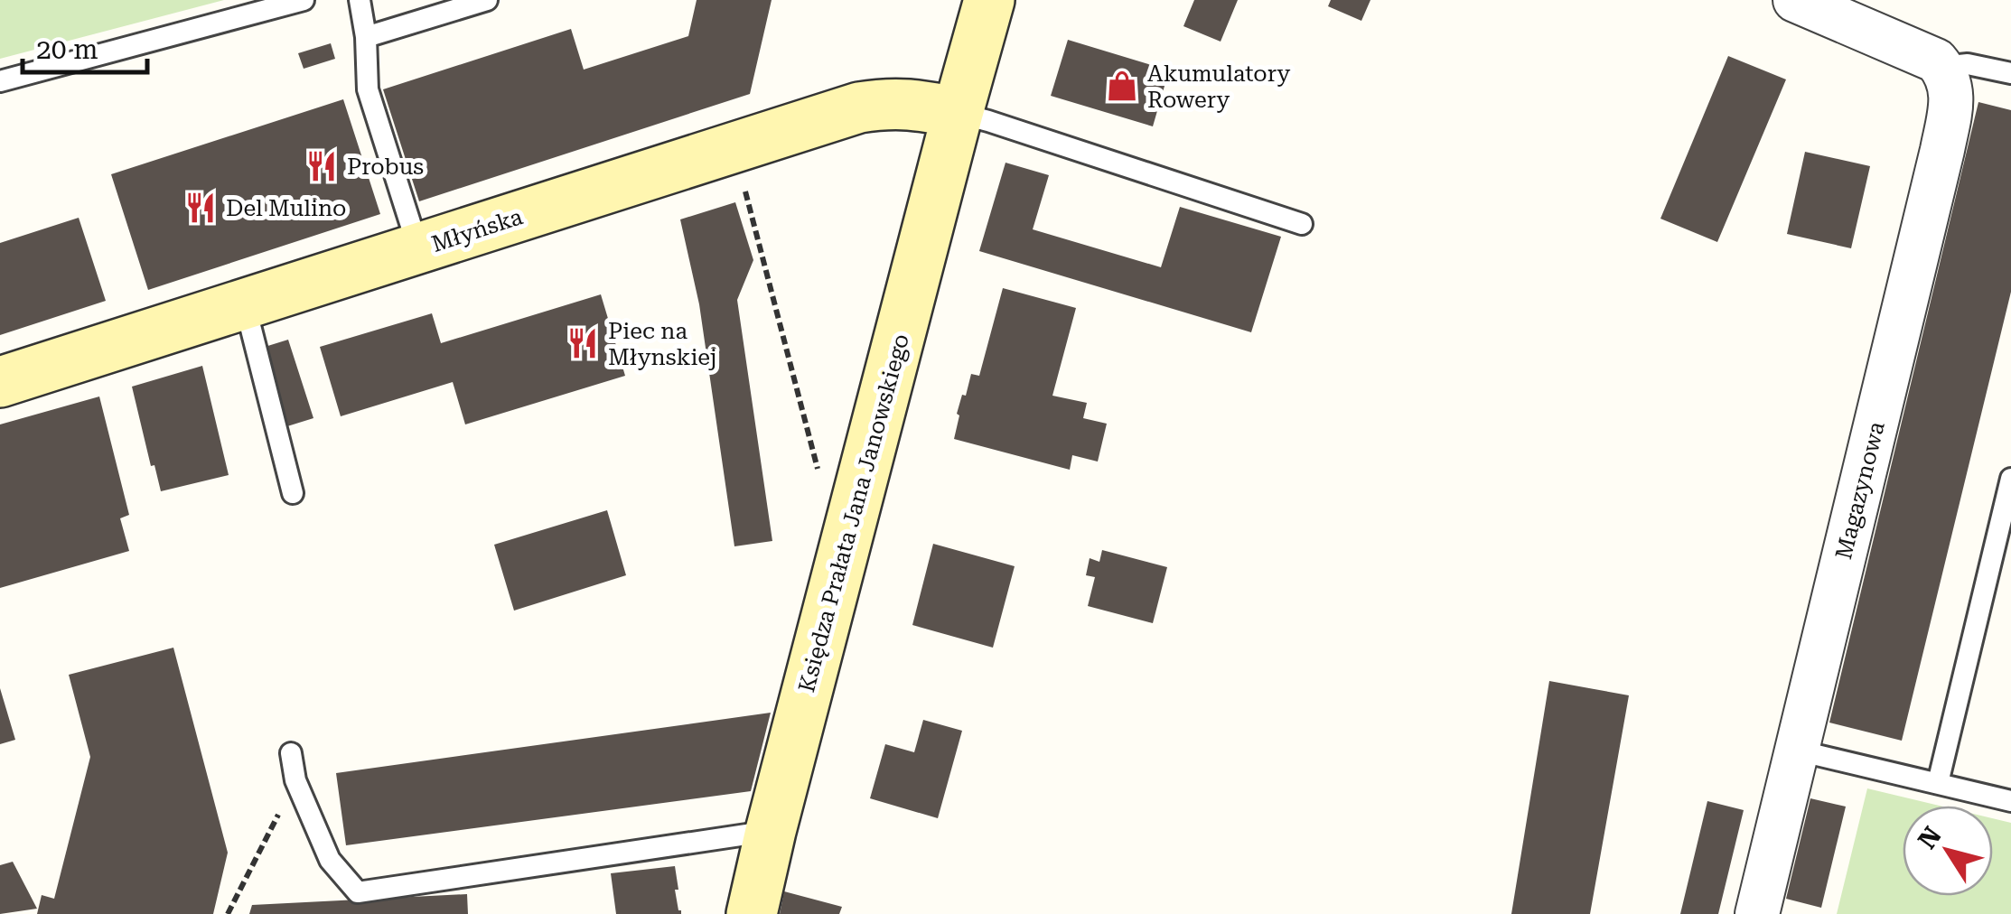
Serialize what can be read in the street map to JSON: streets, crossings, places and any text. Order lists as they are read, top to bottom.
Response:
{
  "streets": {
    "street": ["Młyńska", "Magazynowa", "Księdza Prałata Jana Janowskiego"]
  },
  "crossings": [
    ["Młyńska", "Księdza Prałata Jana Janowskiego"]
  ],
  "places": {
    "shop": ["Akumulatory Rowery"],
    "restaurant": ["Probus", "Del Mulino", "Piec na Młynskiej"]
  },
  "scale_bar": "20 m",
  "north": "top left"
}
